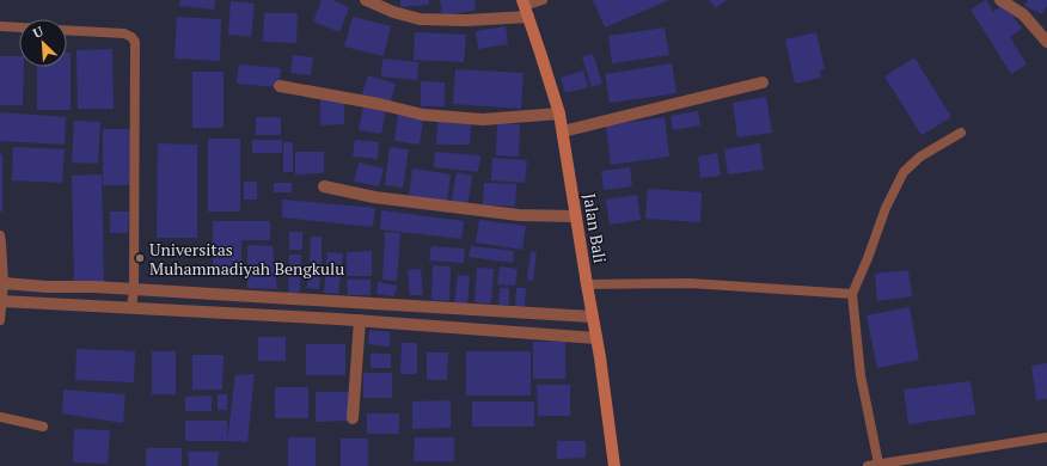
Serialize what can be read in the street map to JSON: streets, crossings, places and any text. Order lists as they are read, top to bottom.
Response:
{
  "streets": {
    "street": ["Jalan Bali"]
  },
  "places": ["Universitas Muhammadiyah Bengkulu"],
  "north": "top left"
}
